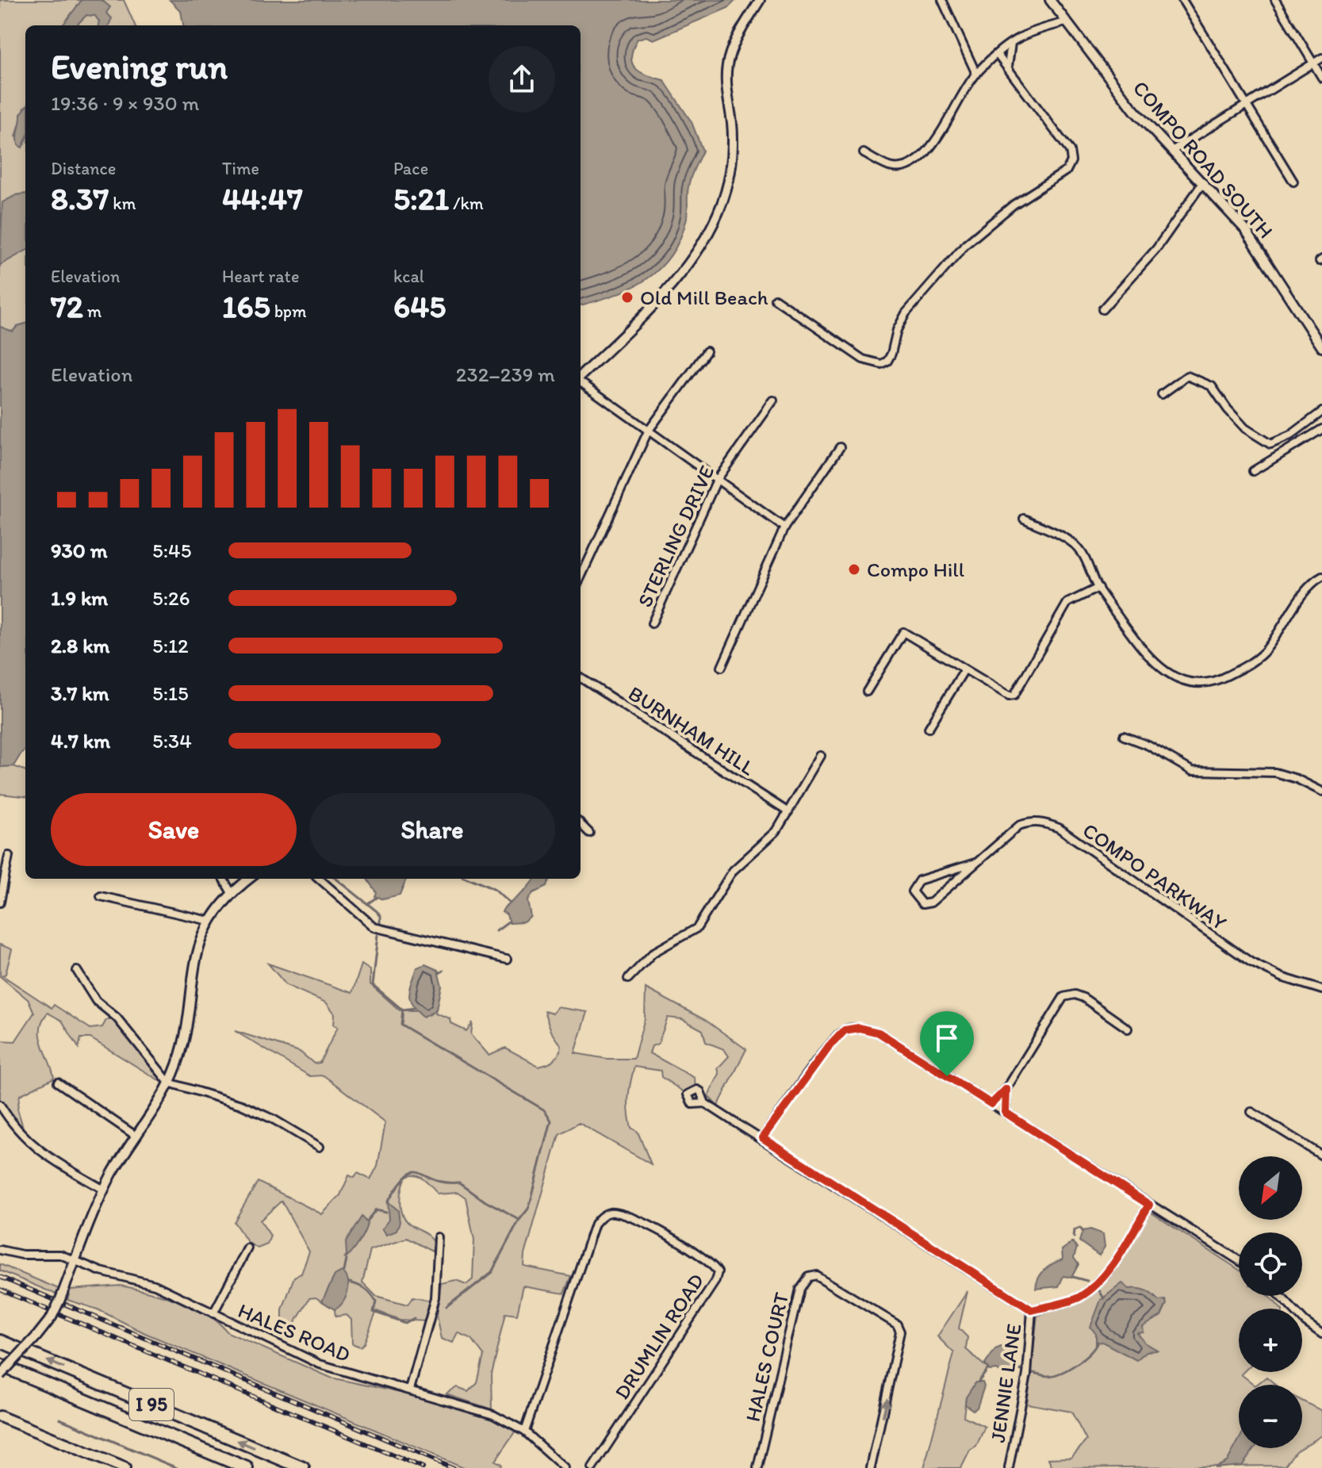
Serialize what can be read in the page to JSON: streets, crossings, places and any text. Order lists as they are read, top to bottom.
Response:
{
  "streets": {
    "highway": ["I 95"],
    "street": [
      "COMPO ROAD SOUTH",
      "STERLING DRIVE",
      "BURNHAM HILL",
      "COMPO PARKWAY",
      "HALES ROAD",
      "DRUMLIN ROAD",
      "HALES COURT",
      "JENNIE LANE"
    ]
  },
  "crossings": [
    ["HALES ROAD", "DRUMLIN ROAD"]
  ],
  "places": ["Old Mill Beach", "Compo Hill"],
  "north": "bottom left",
  "page": {
    "heading": ["Evening run", "19:36 · 9 × 930 m"],
    "stats": [
      ["Distance", "8.37 km"],
      ["Time", "44:47"],
      ["Pace", "5:21 /km"],
      ["Elevation", "72 m"],
      ["Heart rate", "165 bpm"],
      ["kcal", "645"]
    ],
    "chart": ["Elevation", "232–239 m"],
    "list": [
      {
        "name": "930 m",
        "note": "5:45"
      },
      {
        "name": "1.9 km",
        "note": "5:26"
      },
      {
        "name": "2.8 km",
        "note": "5:12"
      },
      {
        "name": "3.7 km",
        "note": "5:15"
      },
      {
        "name": "4.7 km",
        "note": "5:34"
      }
    ],
    "buttons": ["Save", "Share"],
    "map_buttons": ["+", "−"]
  }
}
